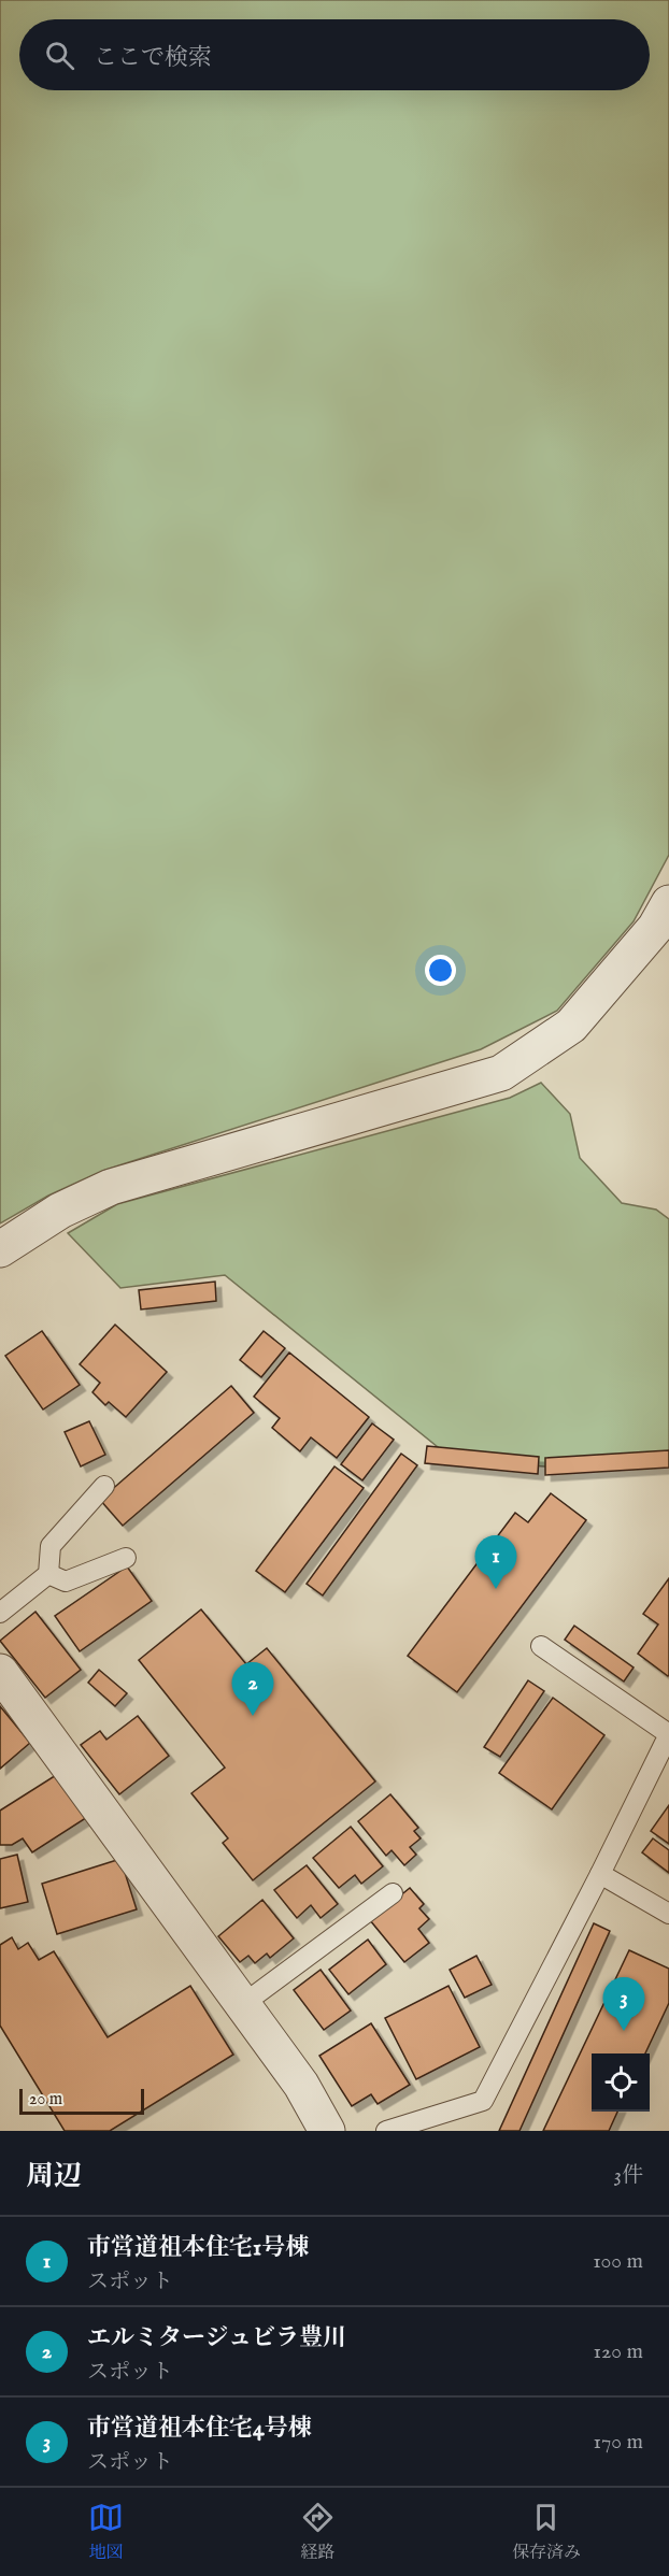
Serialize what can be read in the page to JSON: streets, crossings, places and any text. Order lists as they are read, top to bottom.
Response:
{
  "scale_bar": "20 m",
  "page": {
    "search": "ここで検索",
    "pins": ["1", "2", "3"],
    "scale": "20 m",
    "heading": ["周辺", "3件"],
    "list": [
      {
        "mark": "1",
        "name": "市営道祖本住宅1号棟",
        "note": "スポット",
        "value": "100 m"
      },
      {
        "mark": "2",
        "name": "エルミタージュビラ豊川",
        "note": "スポット",
        "value": "120 m"
      },
      {
        "mark": "3",
        "name": "市営道祖本住宅4号棟",
        "note": "スポット",
        "value": "170 m"
      }
    ],
    "nav": ["地図", "経路", "保存済み"]
  }
}
